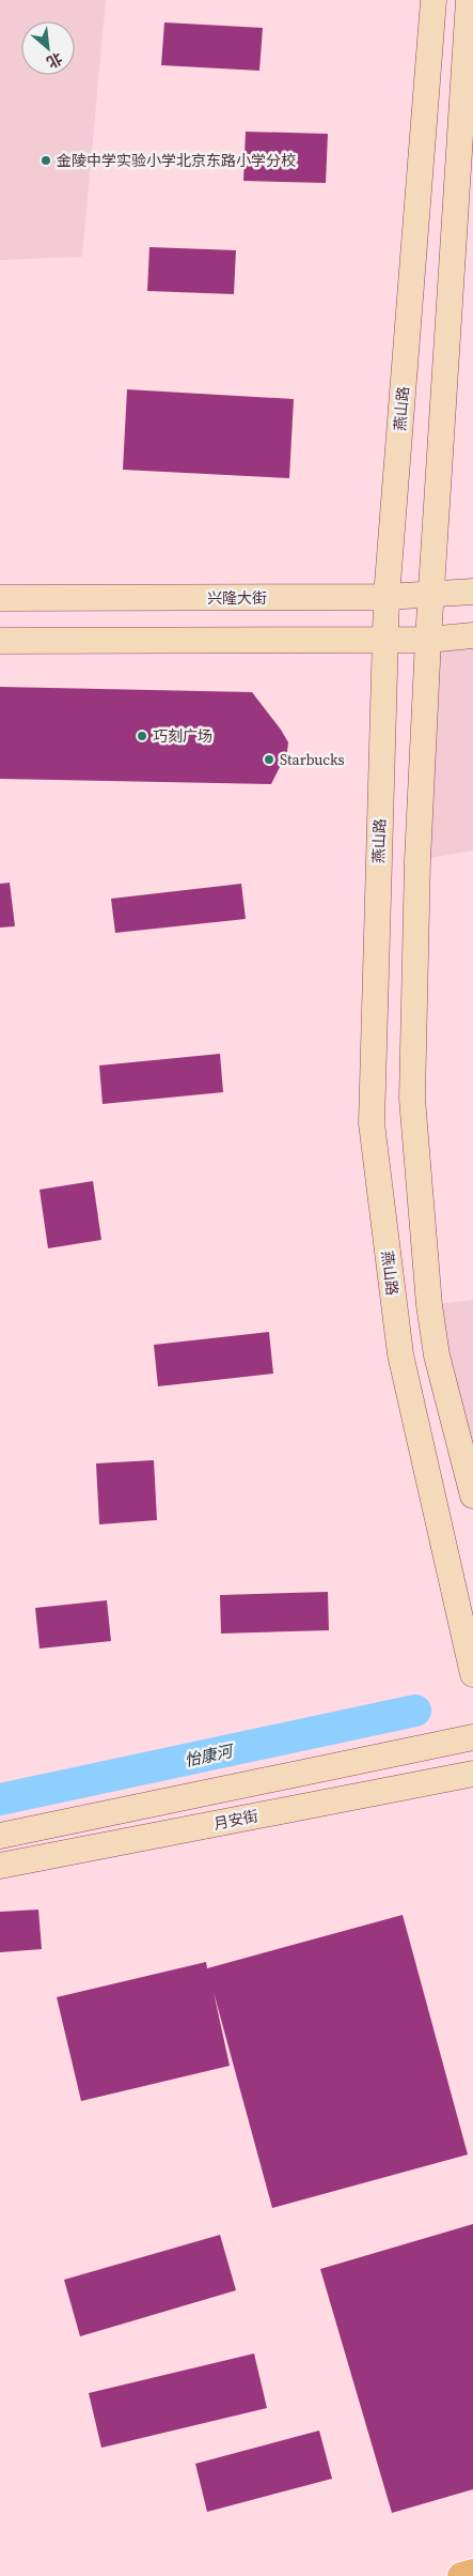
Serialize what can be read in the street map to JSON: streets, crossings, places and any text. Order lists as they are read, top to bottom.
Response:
{
  "streets": {
    "street": ["燕山路", "兴隆大街", "月安街"]
  },
  "crossings": [
    ["燕山路", "兴隆大街"]
  ],
  "water": ["怡康河"],
  "places": ["金陵中学实验小学北京东路小学分校", "巧刻广场", "Starbucks"],
  "north": "bottom right"
}
